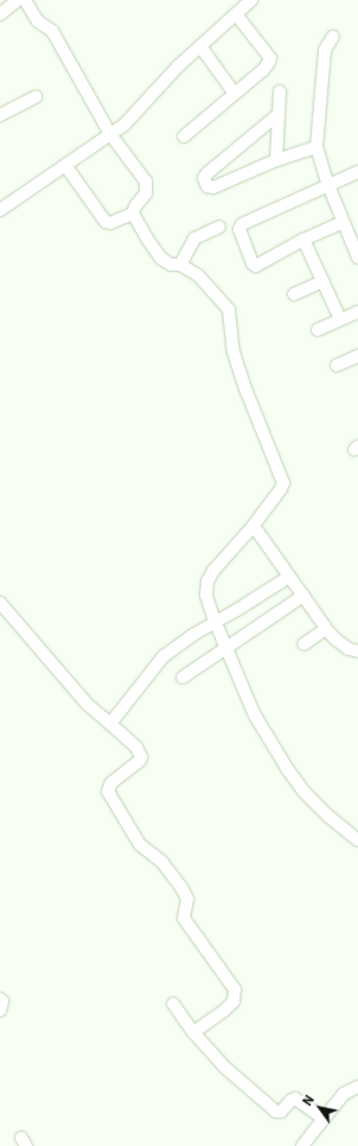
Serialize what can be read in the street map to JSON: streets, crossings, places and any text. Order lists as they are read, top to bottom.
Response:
{
  "north": "top left"
}
